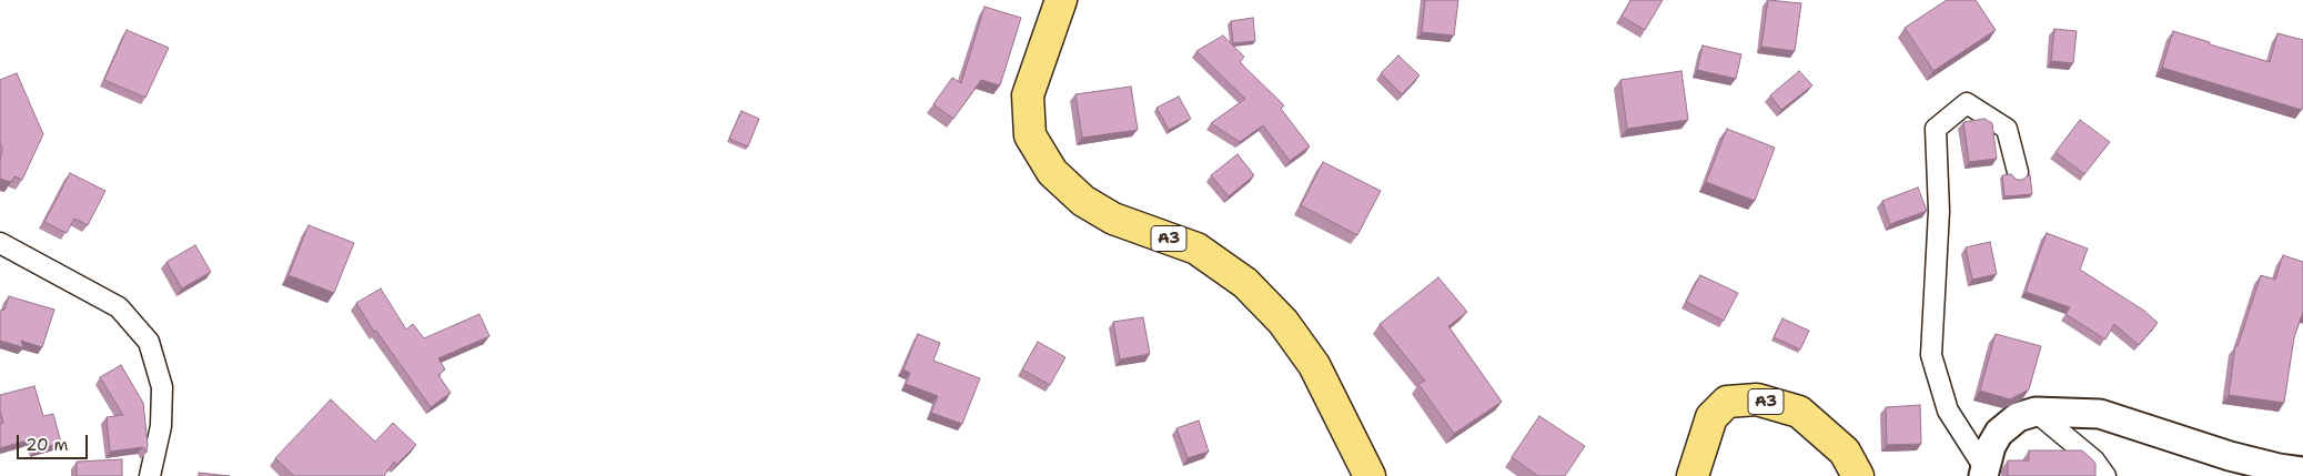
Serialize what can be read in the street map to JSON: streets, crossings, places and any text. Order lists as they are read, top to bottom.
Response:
{
  "streets": {
    "main road": ["A3"]
  },
  "scale_bar": "20 m"
}
